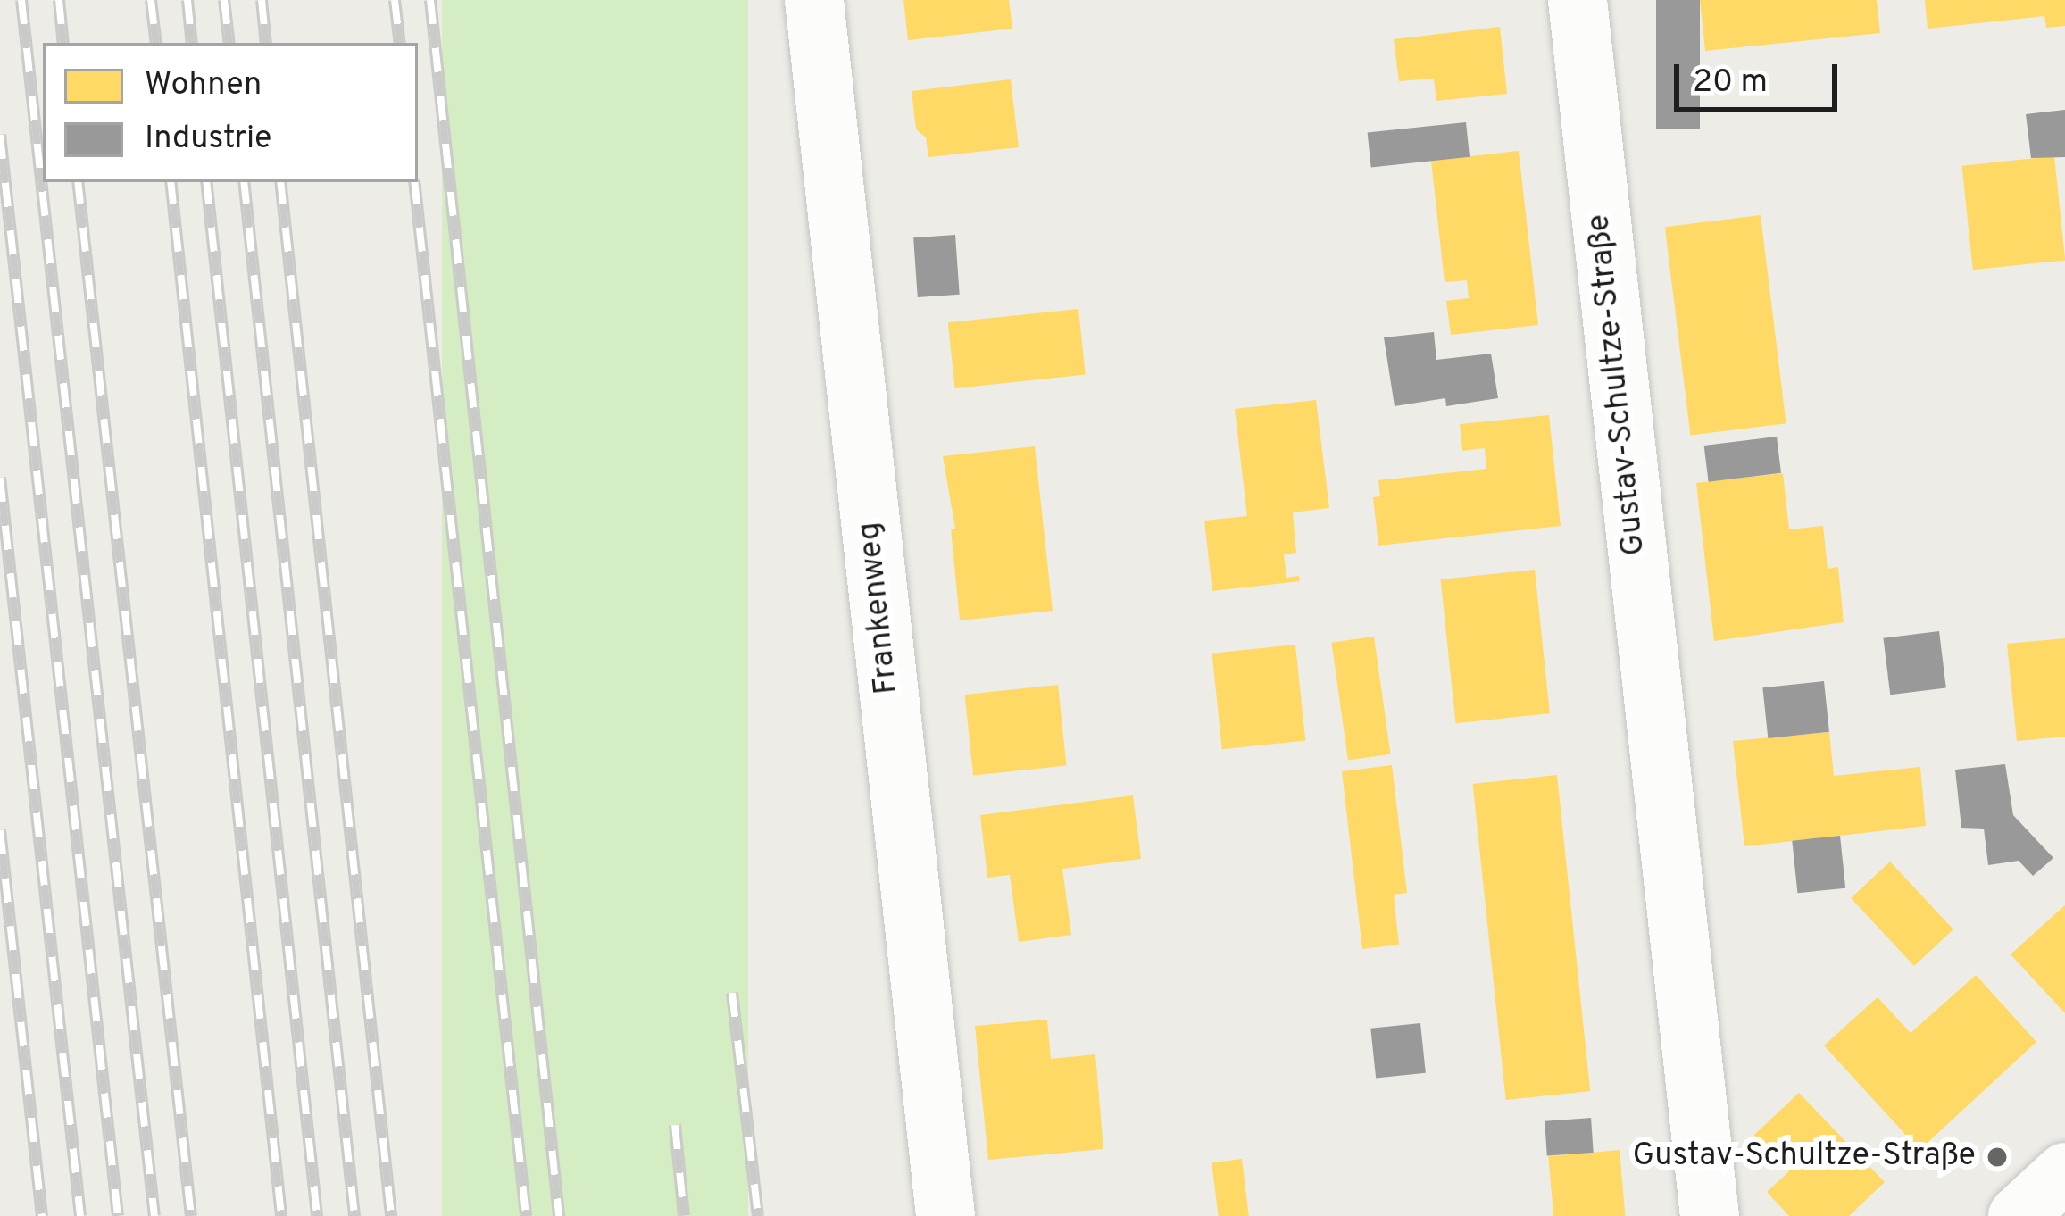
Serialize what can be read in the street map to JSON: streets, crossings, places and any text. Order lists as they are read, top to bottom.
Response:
{
  "streets": {
    "street": ["Gustav-Schultze-Straße", "Frankenweg"]
  },
  "places": ["Gustav-Schultze-Straße"],
  "legend": ["Wohnen", "Industrie"],
  "scale_bar": "20 m"
}
